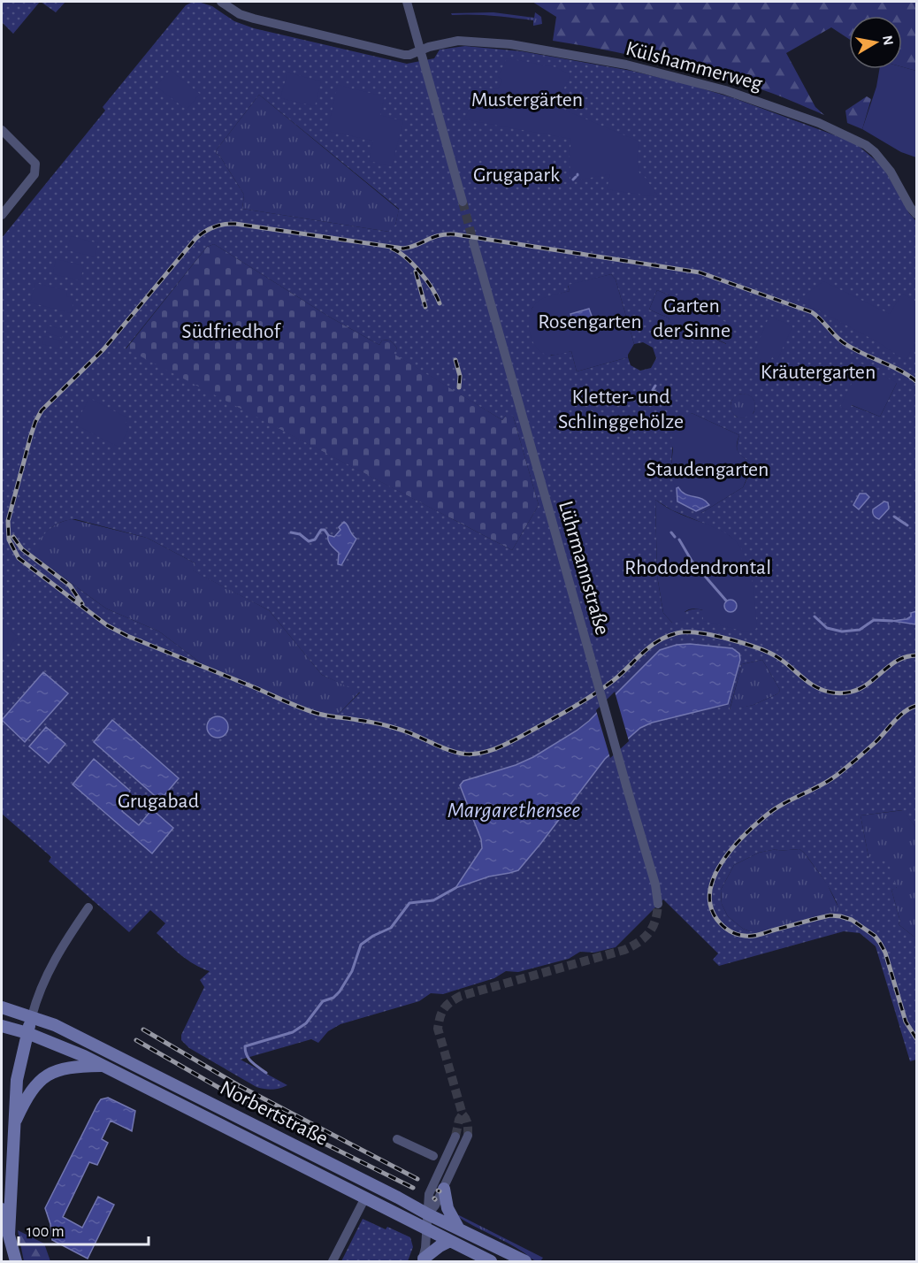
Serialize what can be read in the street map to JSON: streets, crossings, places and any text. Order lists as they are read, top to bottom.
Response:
{
  "streets": {
    "main road": ["Norbertstraße"],
    "street": ["Külshammerweg", "Lührmannstraße"]
  },
  "water": ["Margarethensee"],
  "parks": [
    "Mustergärten",
    "Grugapark",
    "Garten der Sinne",
    "Rosengarten",
    "Südfriedhof",
    "Kräutergarten",
    "Kletter- und Schlinggehölze",
    "Staudengarten",
    "Rhododendrontal",
    "Grugabad"
  ],
  "scale_bar": "100 m",
  "north": "right"
}
